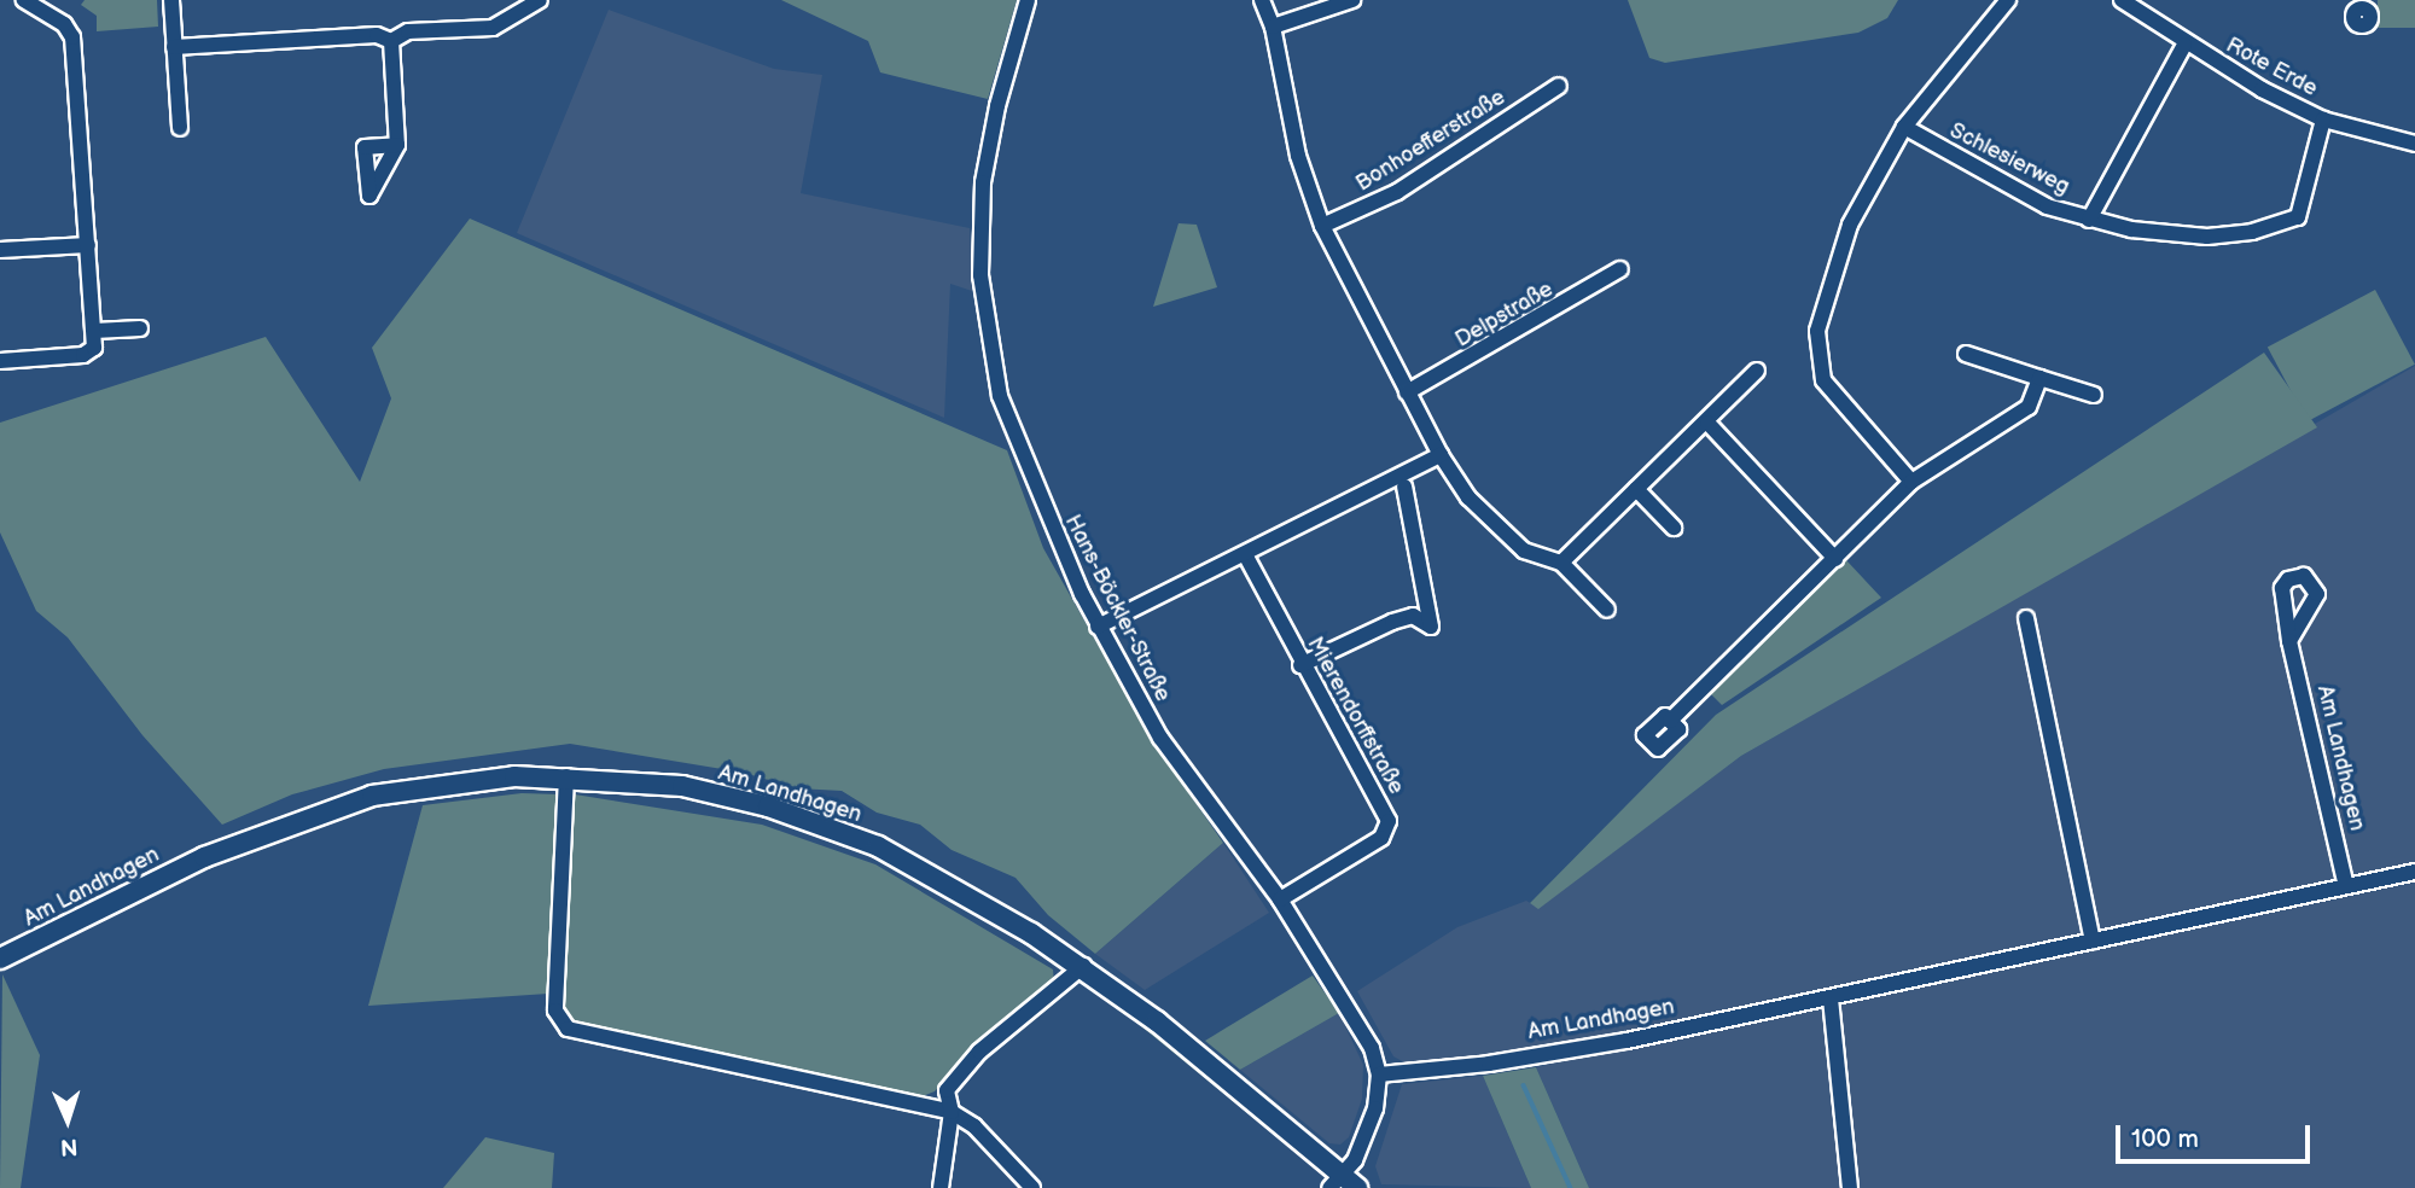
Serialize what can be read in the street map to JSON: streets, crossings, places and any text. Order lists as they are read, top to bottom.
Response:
{
  "streets": {
    "street": [
      "Rote Erde",
      "Bonhoefferstraße",
      "Schlesierweg",
      "Delpstraße",
      "Hans-Böckler-Straße",
      "Mierendorffstraße",
      "Am Landhagen"
    ]
  },
  "crossings": [
    ["Rote Erde", "Schlesierweg"],
    ["Hans-Böckler-Straße", "Mierendorffstraße"],
    ["Hans-Böckler-Straße", "Am Landhagen"]
  ],
  "scale_bar": "100 m",
  "north": "bottom"
}
